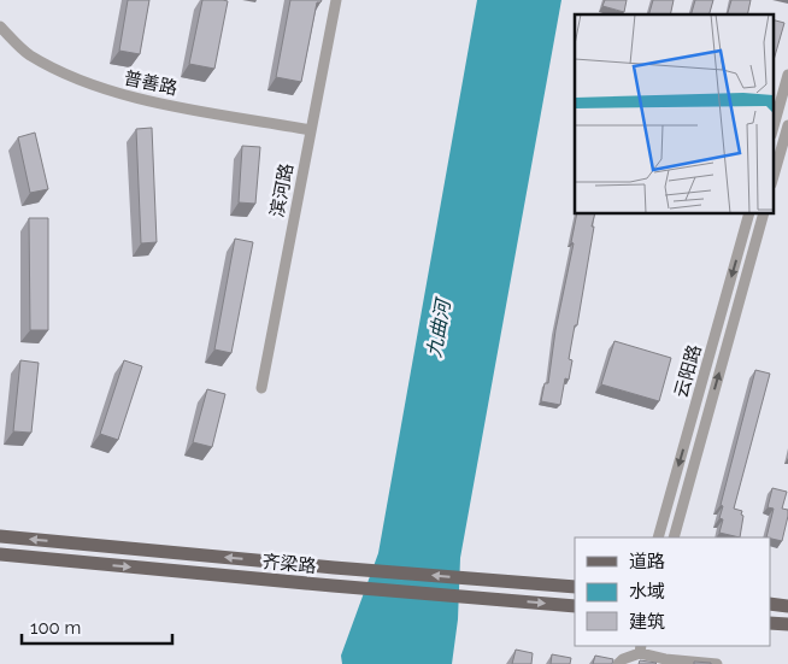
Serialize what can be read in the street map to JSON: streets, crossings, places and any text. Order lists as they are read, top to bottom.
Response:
{
  "streets": {
    "main road": ["齐梁路"],
    "street": ["普善路", "滨河路", "云阳路"]
  },
  "crossings": [
    ["普善路", "滨河路"]
  ],
  "water": ["九曲河"],
  "legend": ["道路", "水域", "建筑"],
  "scale_bar": "100 m"
}
